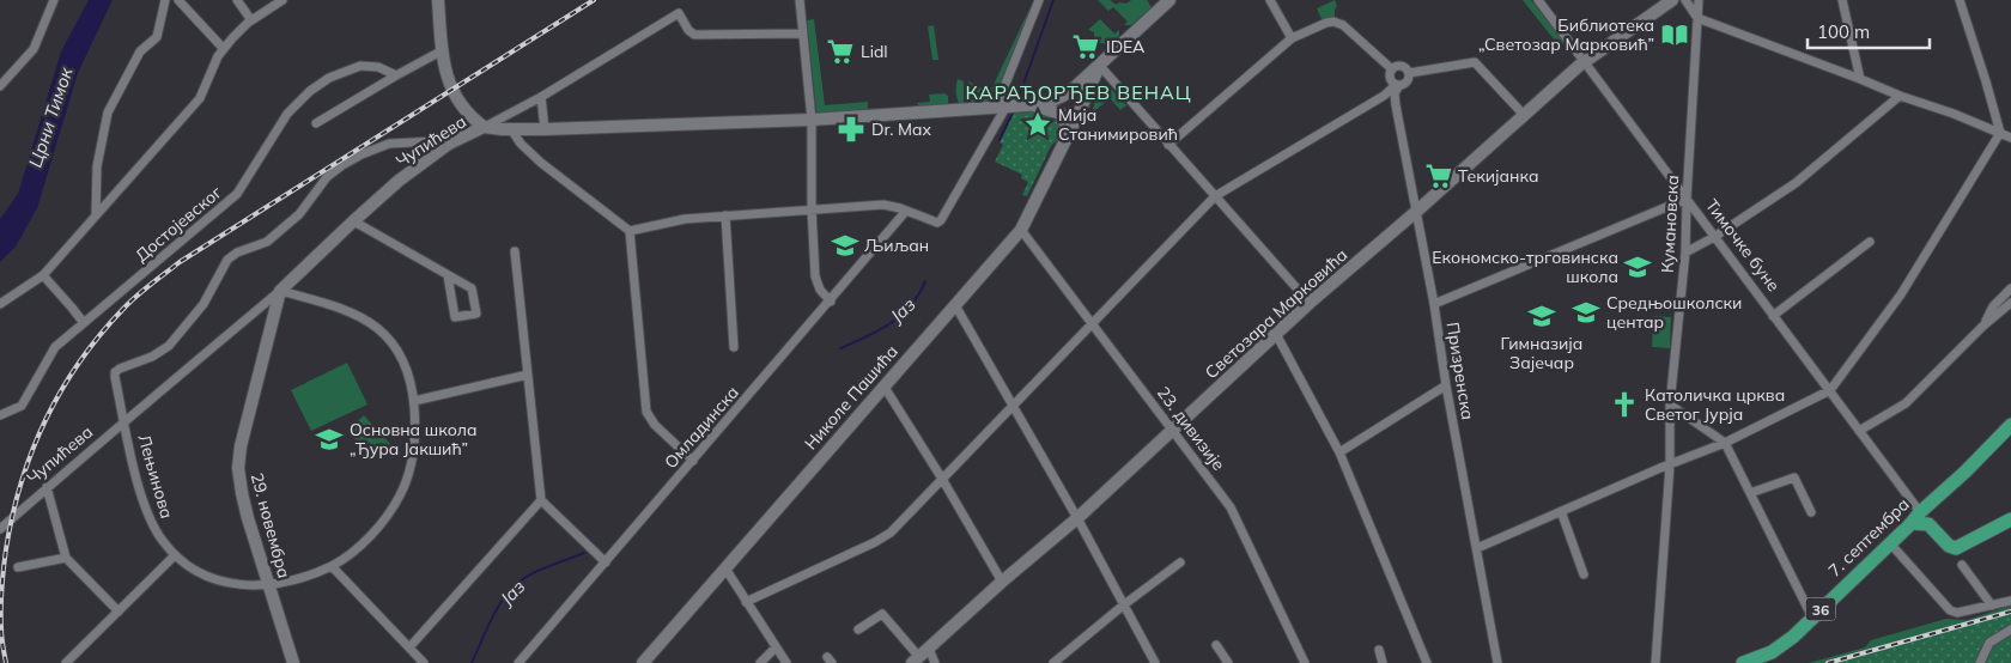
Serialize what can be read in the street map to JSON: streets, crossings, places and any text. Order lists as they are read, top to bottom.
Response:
{
  "streets": {
    "main road": ["7. септембра", "36"],
    "street": [
      "Чупићева",
      "Достојевског",
      "Кумановска",
      "Тимочке буне",
      "Светозара Марковића",
      "Призренска",
      "Николе Пашића",
      "Омладинска",
      "23. дивизије",
      "Лењинова",
      "29. новембра"
    ]
  },
  "crossings": [
    ["Чупићева", "Лењинова"],
    ["Чупићева", "29. новембра"],
    ["Кумановска", "Тимочке буне"],
    ["Тимочке буне", "Светозара Марковића"],
    ["Тимочке буне", "7. септембра"],
    ["Светозара Марковића", "Призренска"],
    ["Светозара Марковића", "23. дивизије"],
    ["Николе Пашића", "23. дивизије"],
    ["Лењинова", "29. новембра"]
  ],
  "districts": ["КАРАЂОРЂЕВ ВЕНАЦ"],
  "water": ["Црни Тимок", "Јаз"],
  "places": {
    "library": ["Библиотека „Светозар Марковић”"],
    "supermarket": ["IDEA", "Lidl", "Текијанка"],
    "place": ["Мија Станимировић"],
    "pharmacy": ["Dr. Max"],
    "school or university": [
      "Љиљан",
      "Економско-трговинска школа",
      "Средњошколски центар",
      "Гимназија Зајечар",
      "Основна школа „Ђура Јакшић”"
    ],
    "church": ["Католичка црква Светог Јурја"]
  },
  "scale_bar": "100 m"
}
